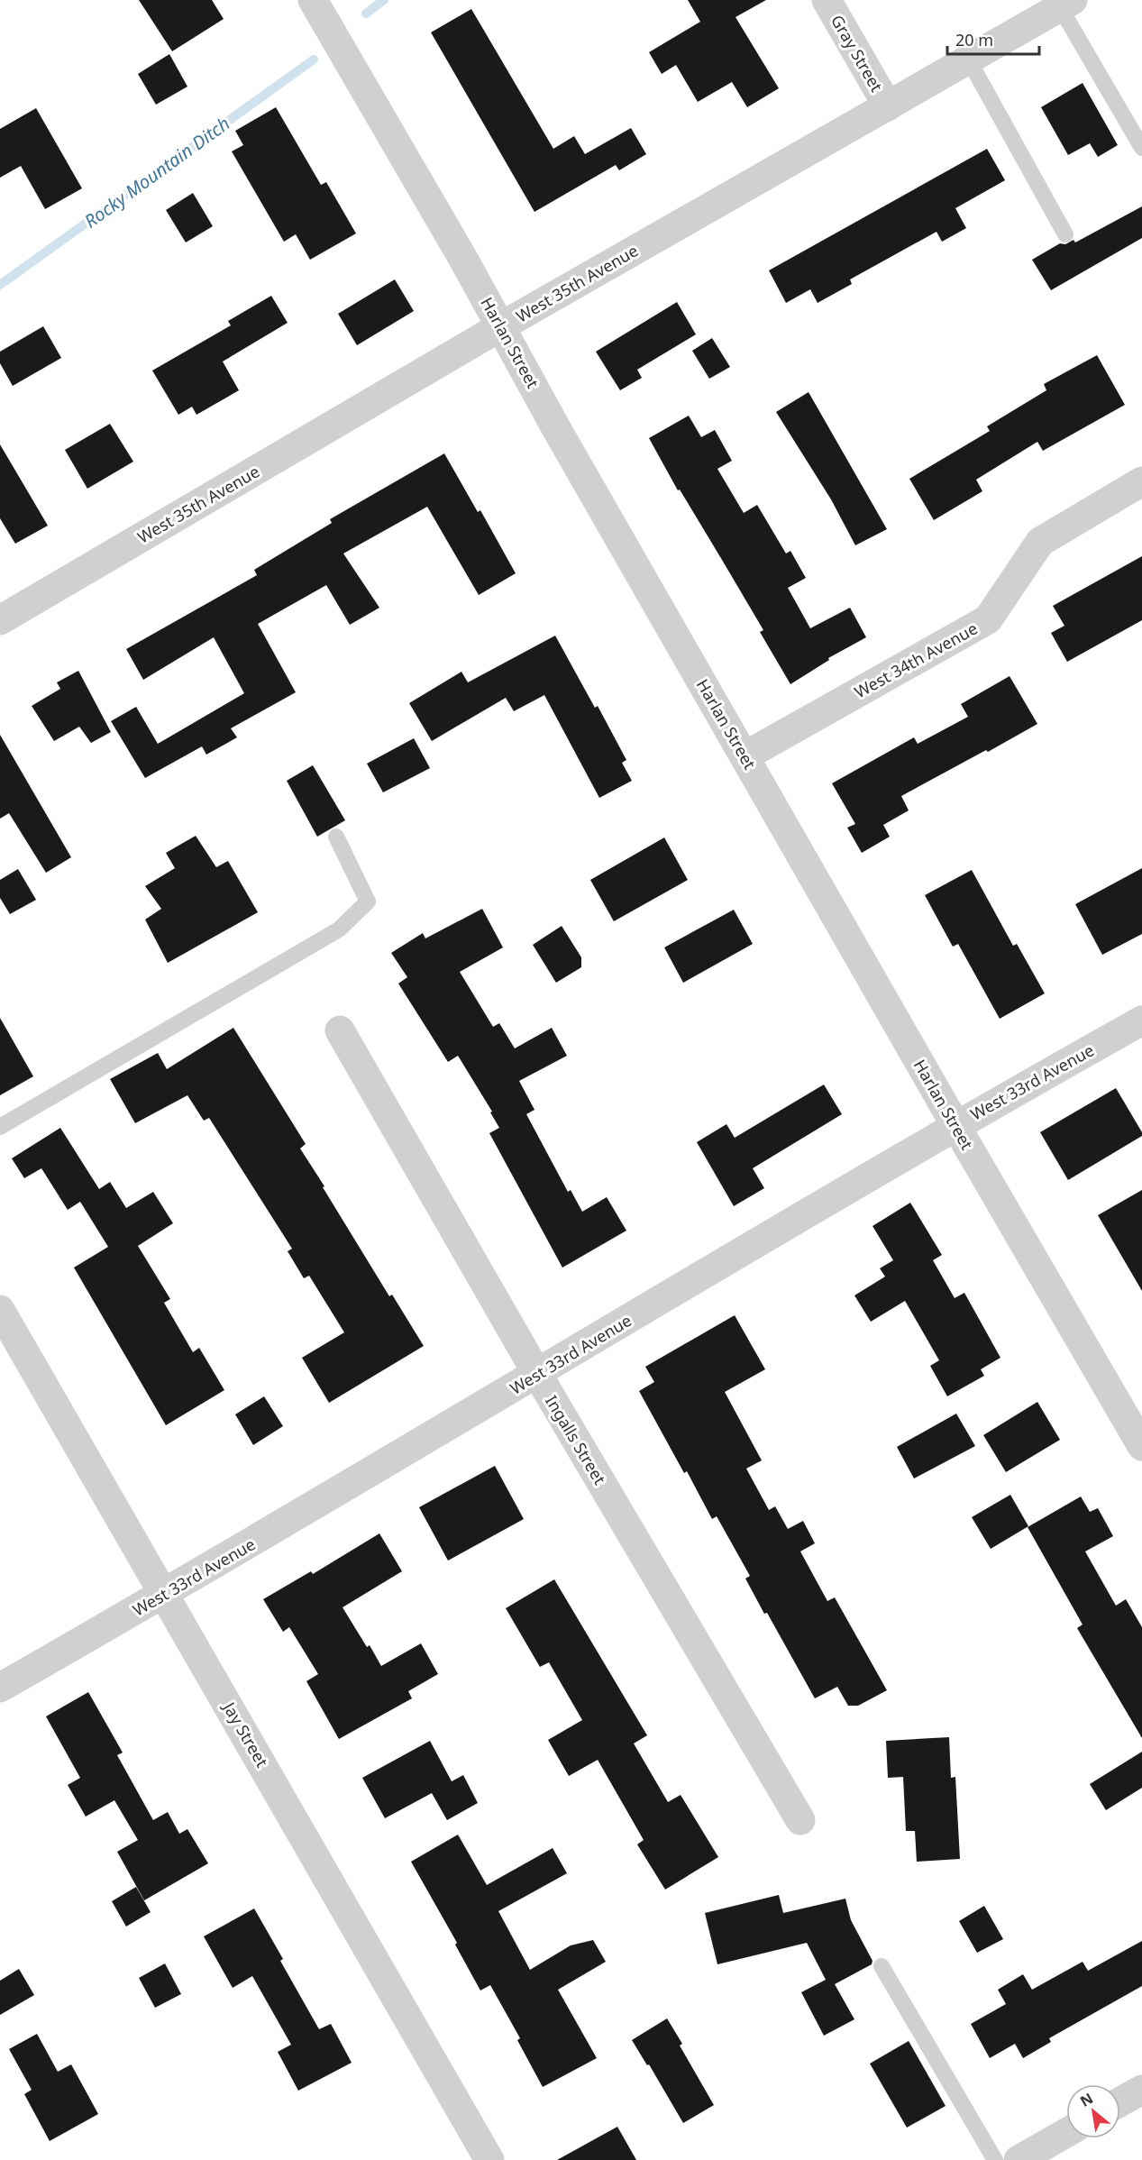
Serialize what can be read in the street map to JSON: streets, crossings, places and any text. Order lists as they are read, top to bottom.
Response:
{
  "streets": {
    "street": [
      "Gray Street",
      "West 35th Avenue",
      "Harlan Street",
      "West 34th Avenue",
      "West 33rd Avenue",
      "Ingalls Street",
      "Jay Street"
    ]
  },
  "crossings": [
    ["Gray Street", "West 35th Avenue"],
    ["West 35th Avenue", "Harlan Street"],
    ["Harlan Street", "West 34th Avenue"],
    ["Harlan Street", "West 33rd Avenue"],
    ["West 33rd Avenue", "Ingalls Street"],
    ["West 33rd Avenue", "Jay Street"]
  ],
  "water": ["Rocky Mountain Ditch"],
  "scale_bar": "20 m",
  "north": "top left"
}
